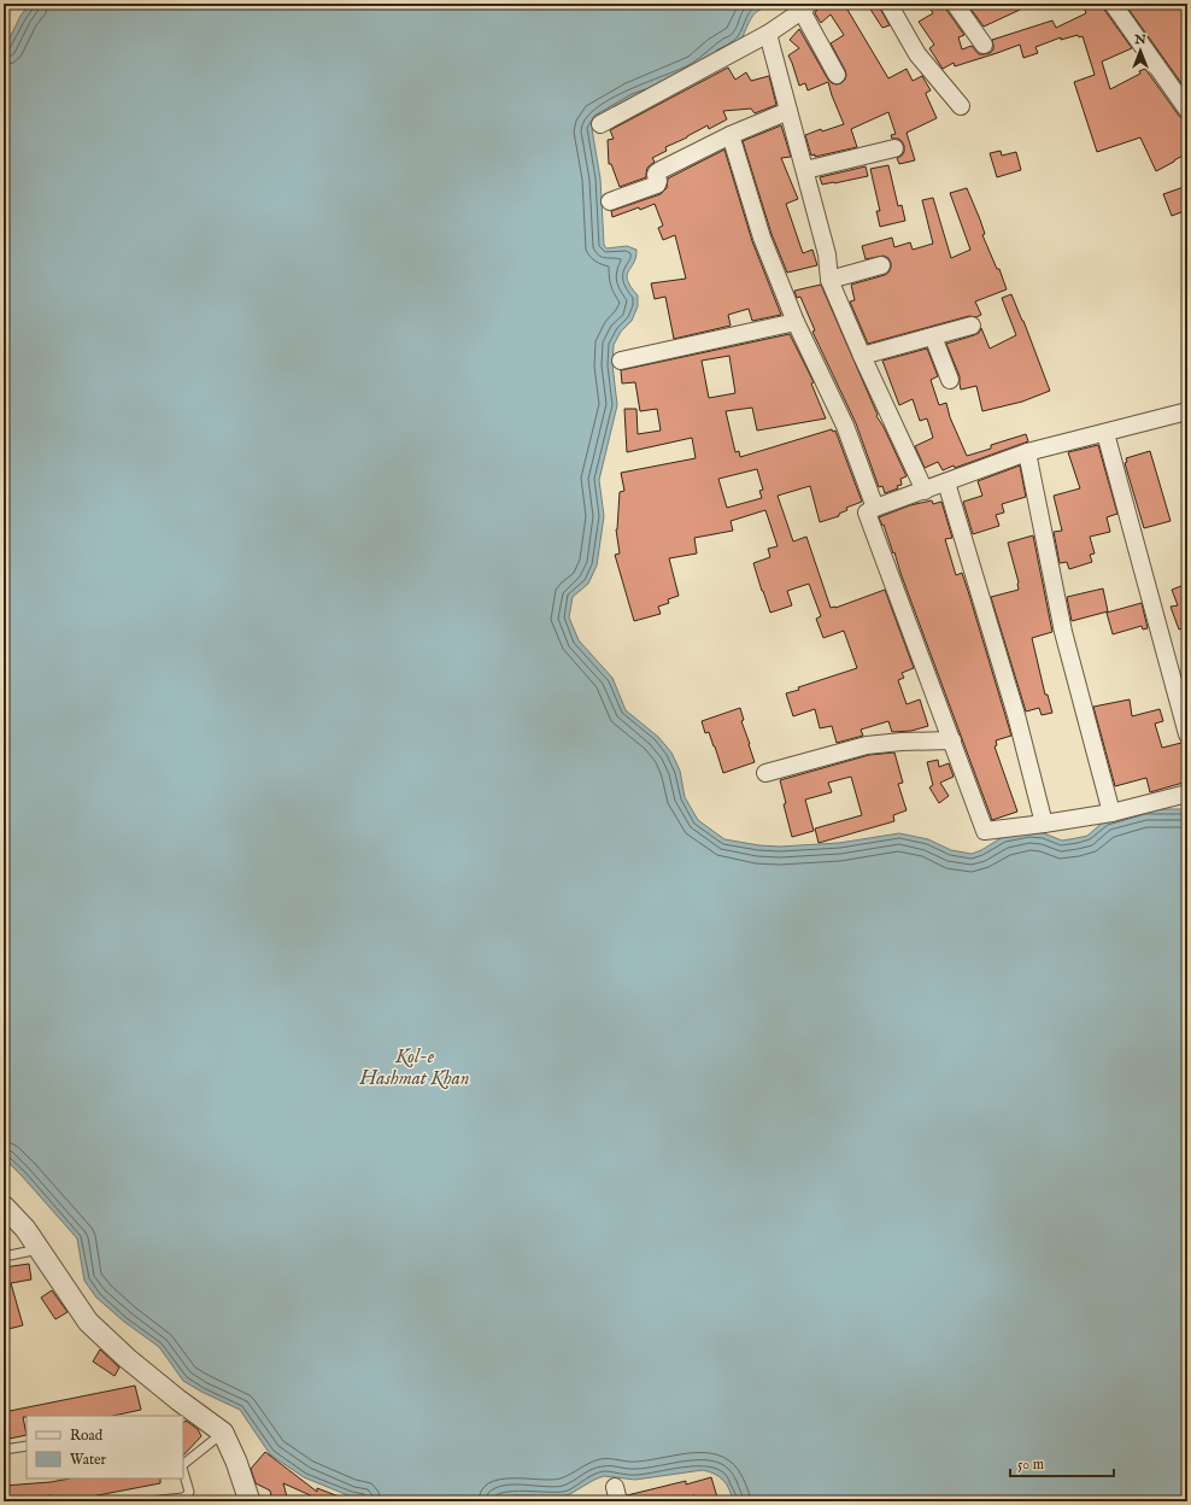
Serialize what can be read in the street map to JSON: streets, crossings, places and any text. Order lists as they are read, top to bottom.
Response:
{
  "water": ["Kol-e Hashmat Khan"],
  "legend": ["Road", "Water"],
  "scale_bar": "50 m",
  "north": "top"
}
